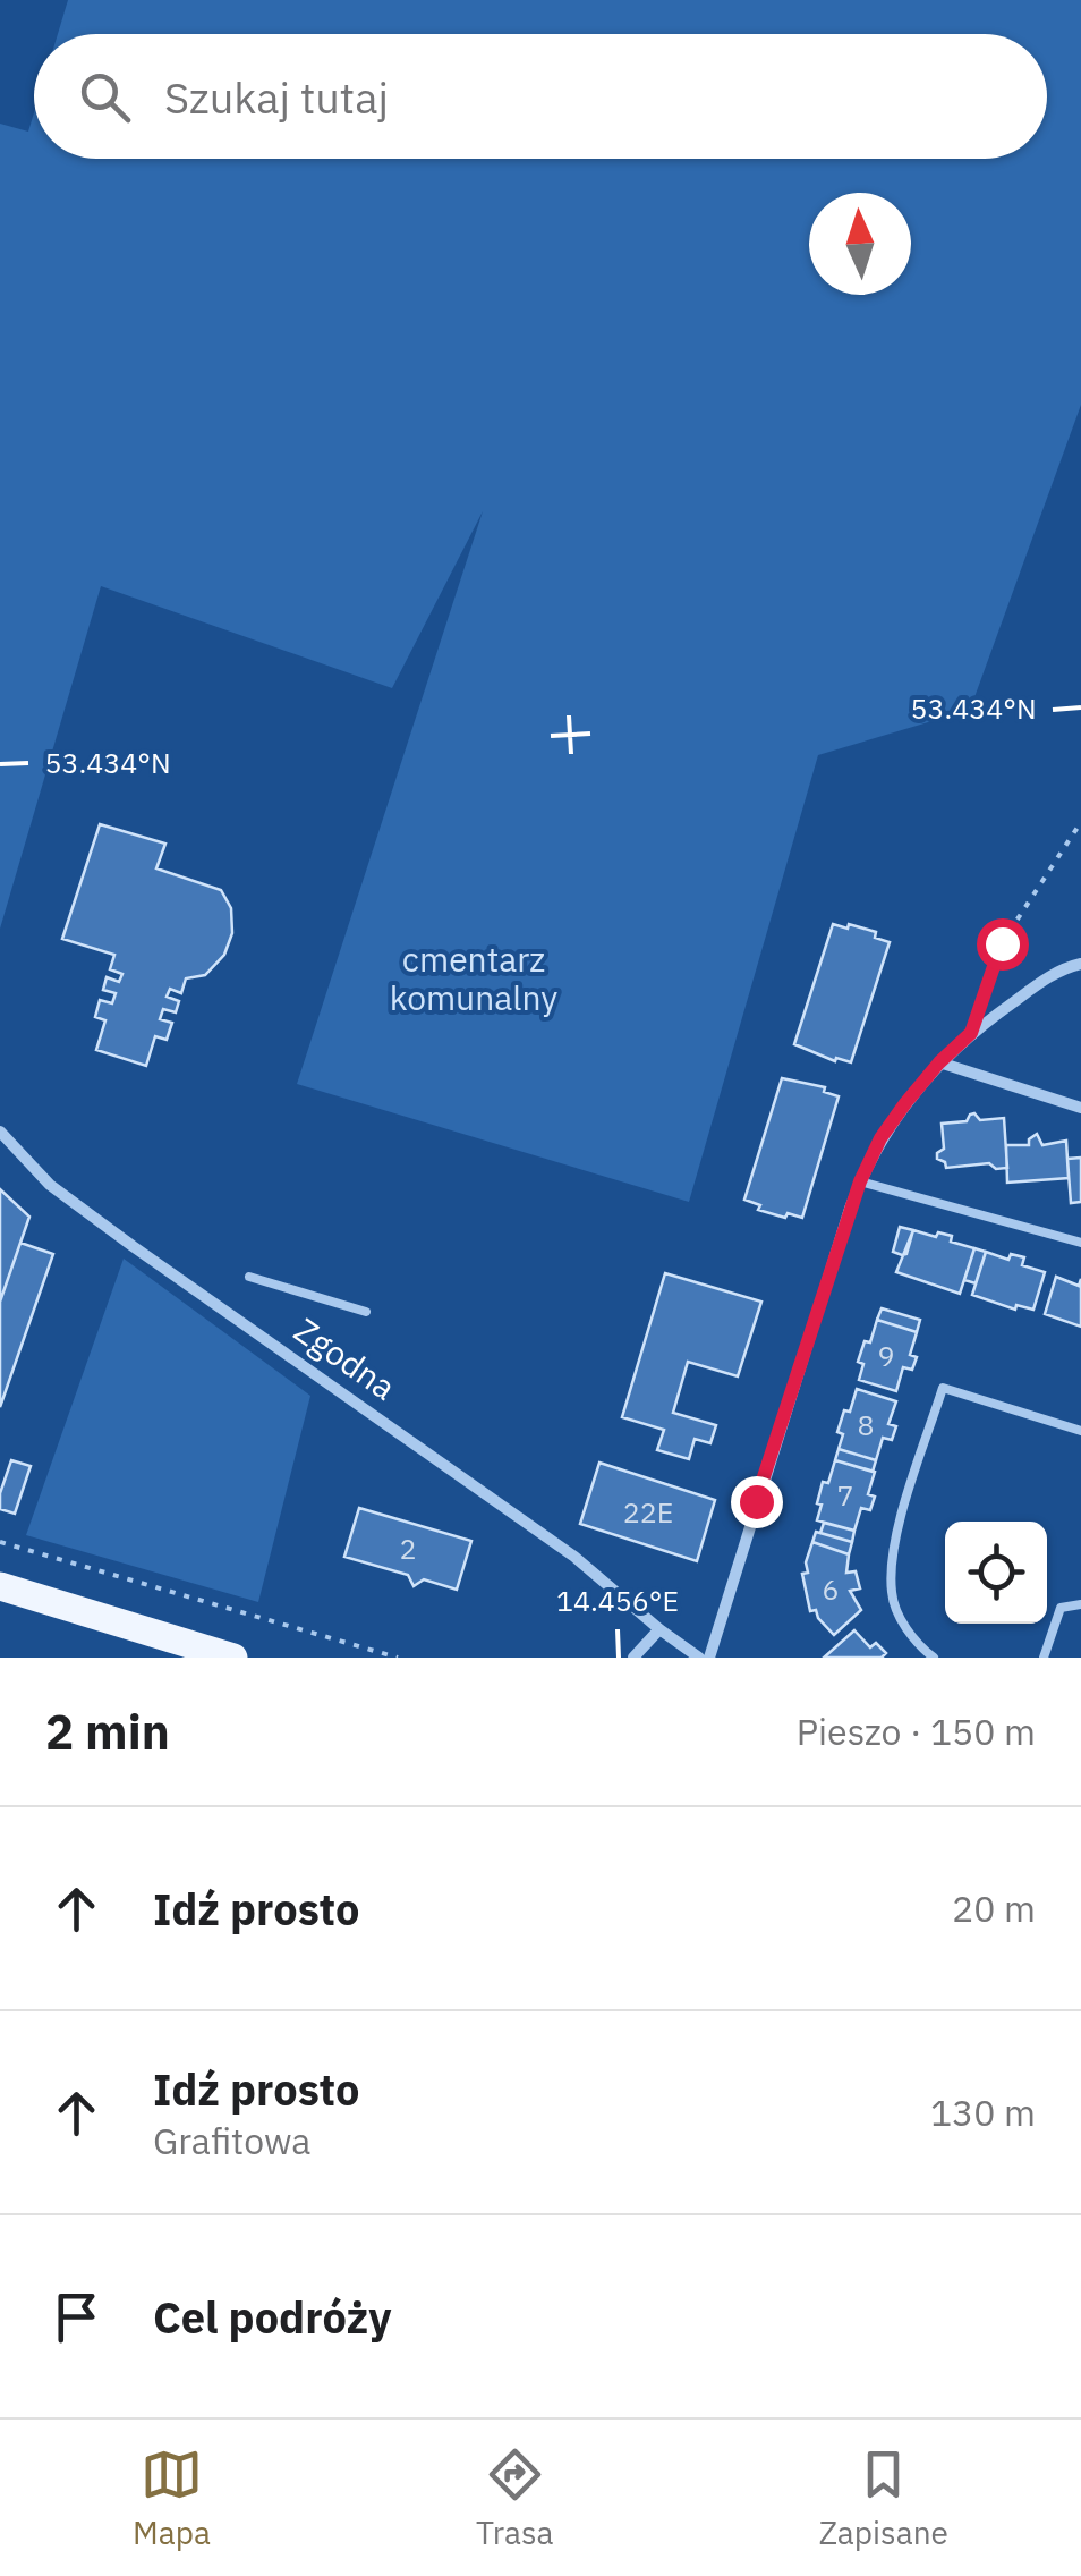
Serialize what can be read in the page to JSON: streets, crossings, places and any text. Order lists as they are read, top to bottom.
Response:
{
  "streets": {
    "street": ["Zgodna"]
  },
  "parks": ["cmentarz komunalny"],
  "house_numbers": [
    "9",
    "8",
    "7",
    "22E",
    "2",
    "6"
  ],
  "north": "top",
  "page": {
    "search": "Szukaj tutaj",
    "heading": ["2 min", "Pieszo · 150 m"],
    "list": [
      ["Idź prosto", "20 m"],
      ["Idź prosto", "Grafitowa", "130 m"],
      "Cel podróży"
    ],
    "nav": ["Mapa", "Trasa", "Zapisane"]
  },
  "coordinates": ["53.434°N", "14.456°E"]
}
